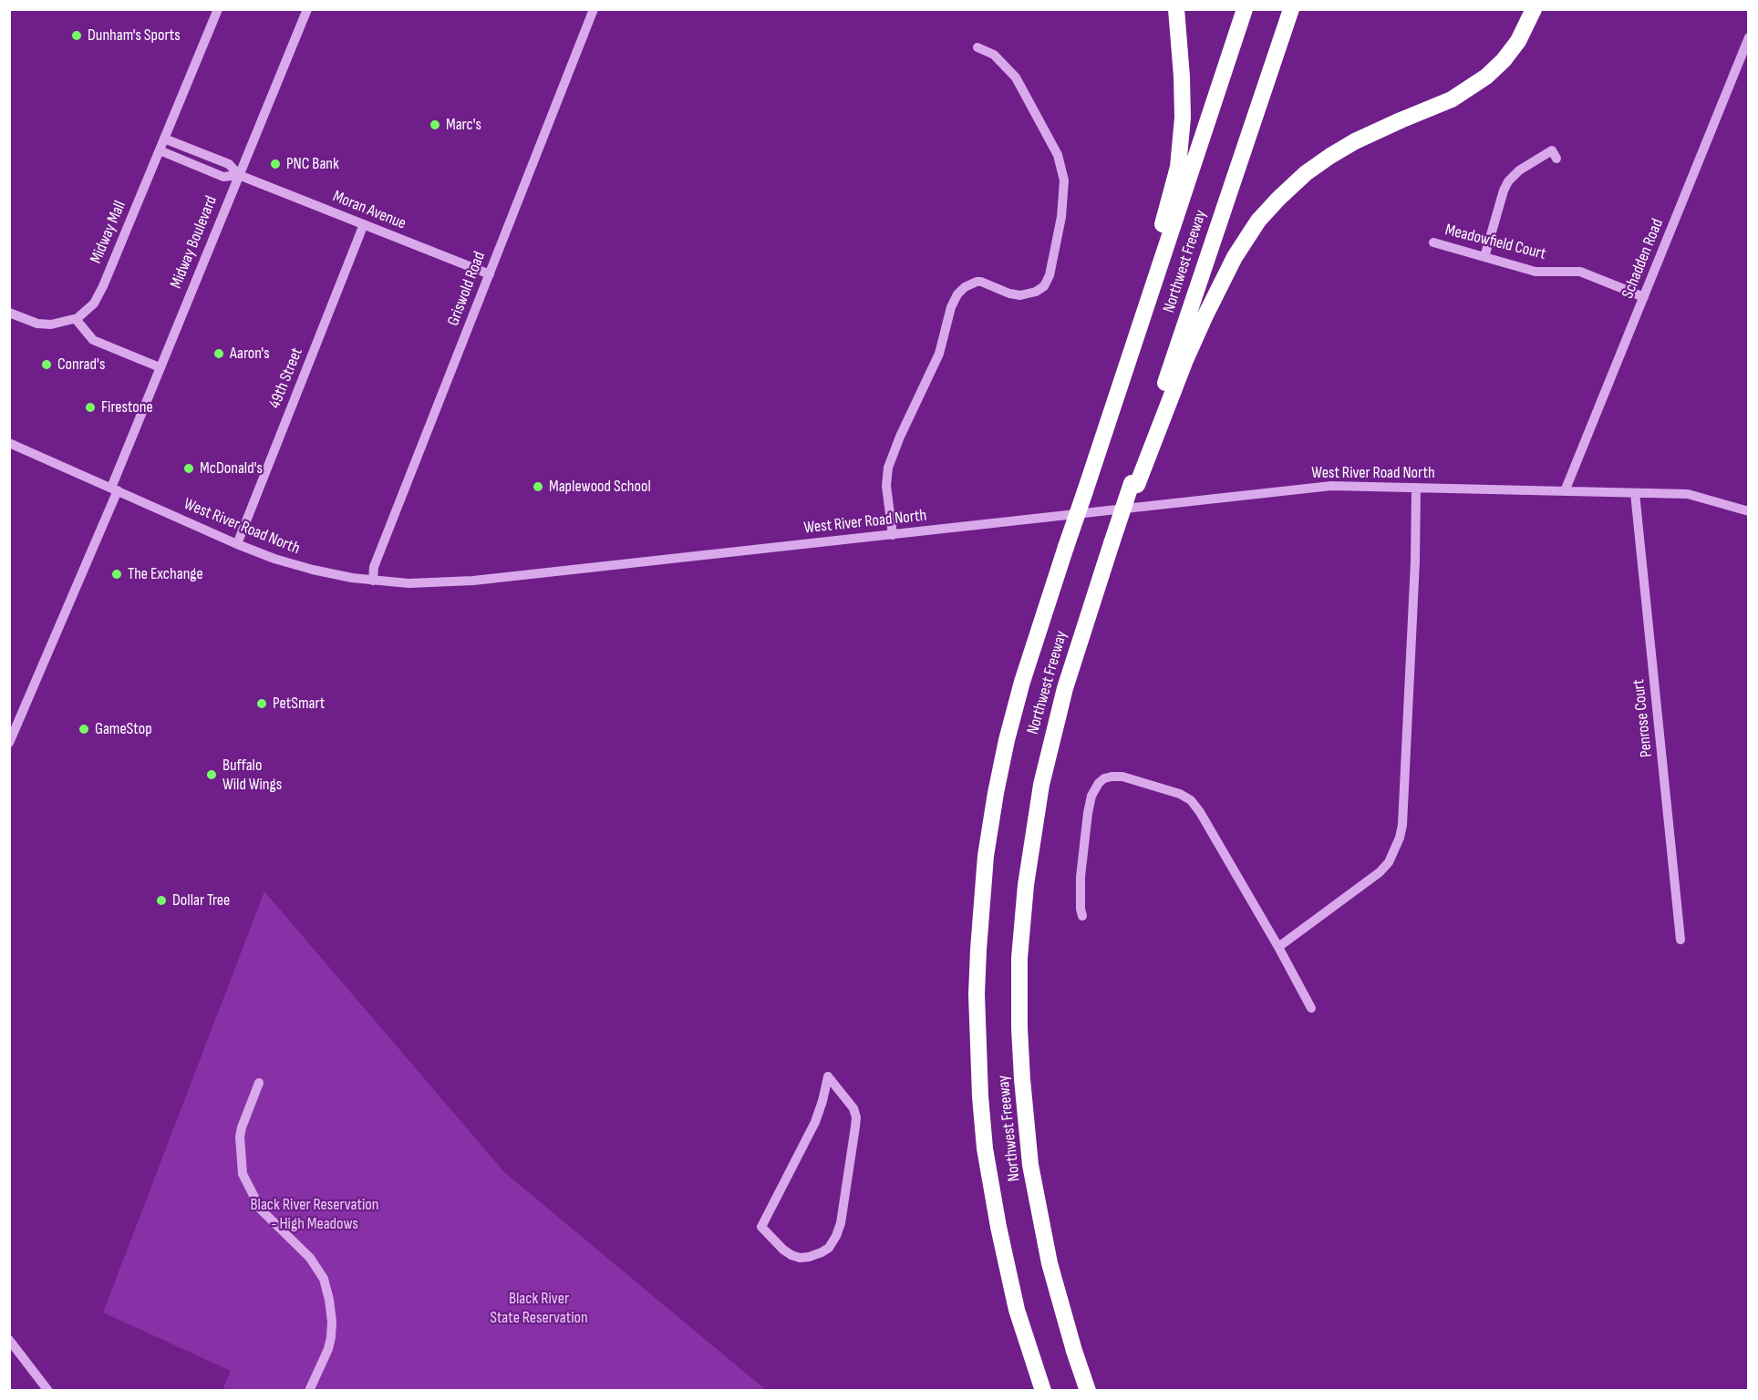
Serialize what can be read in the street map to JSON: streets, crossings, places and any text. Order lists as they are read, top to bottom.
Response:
{
  "streets": {
    "highway": ["Northwest Freeway"],
    "street": [
      "Moran Avenue",
      "Midway Mall",
      "Midway Boulevard",
      "Meadowfield Court",
      "Schadden Road",
      "Griswold Road",
      "49th Street",
      "West River Road North",
      "Penrose Court"
    ]
  },
  "crossings": [
    ["Moran Avenue", "Midway Mall"],
    ["Moran Avenue", "Midway Boulevard"],
    ["Moran Avenue", "Griswold Road"],
    ["Moran Avenue", "49th Street"],
    ["Midway Boulevard", "West River Road North"],
    ["Meadowfield Court", "Schadden Road"],
    ["Schadden Road", "West River Road North"],
    ["Griswold Road", "West River Road North"],
    ["49th Street", "West River Road North"],
    ["West River Road North", "Penrose Court"]
  ],
  "parks": ["Black River Reservation - High Meadows", "Black River State Reservation"],
  "places": [
    "Dunham's Sports",
    "Marc's",
    "PNC Bank",
    "Aaron's",
    "Conrad's",
    "Firestone",
    "McDonald's",
    "Maplewood School",
    "The Exchange",
    "PetSmart",
    "GameStop",
    "Buffalo Wild Wings",
    "Dollar Tree"
  ]
}
